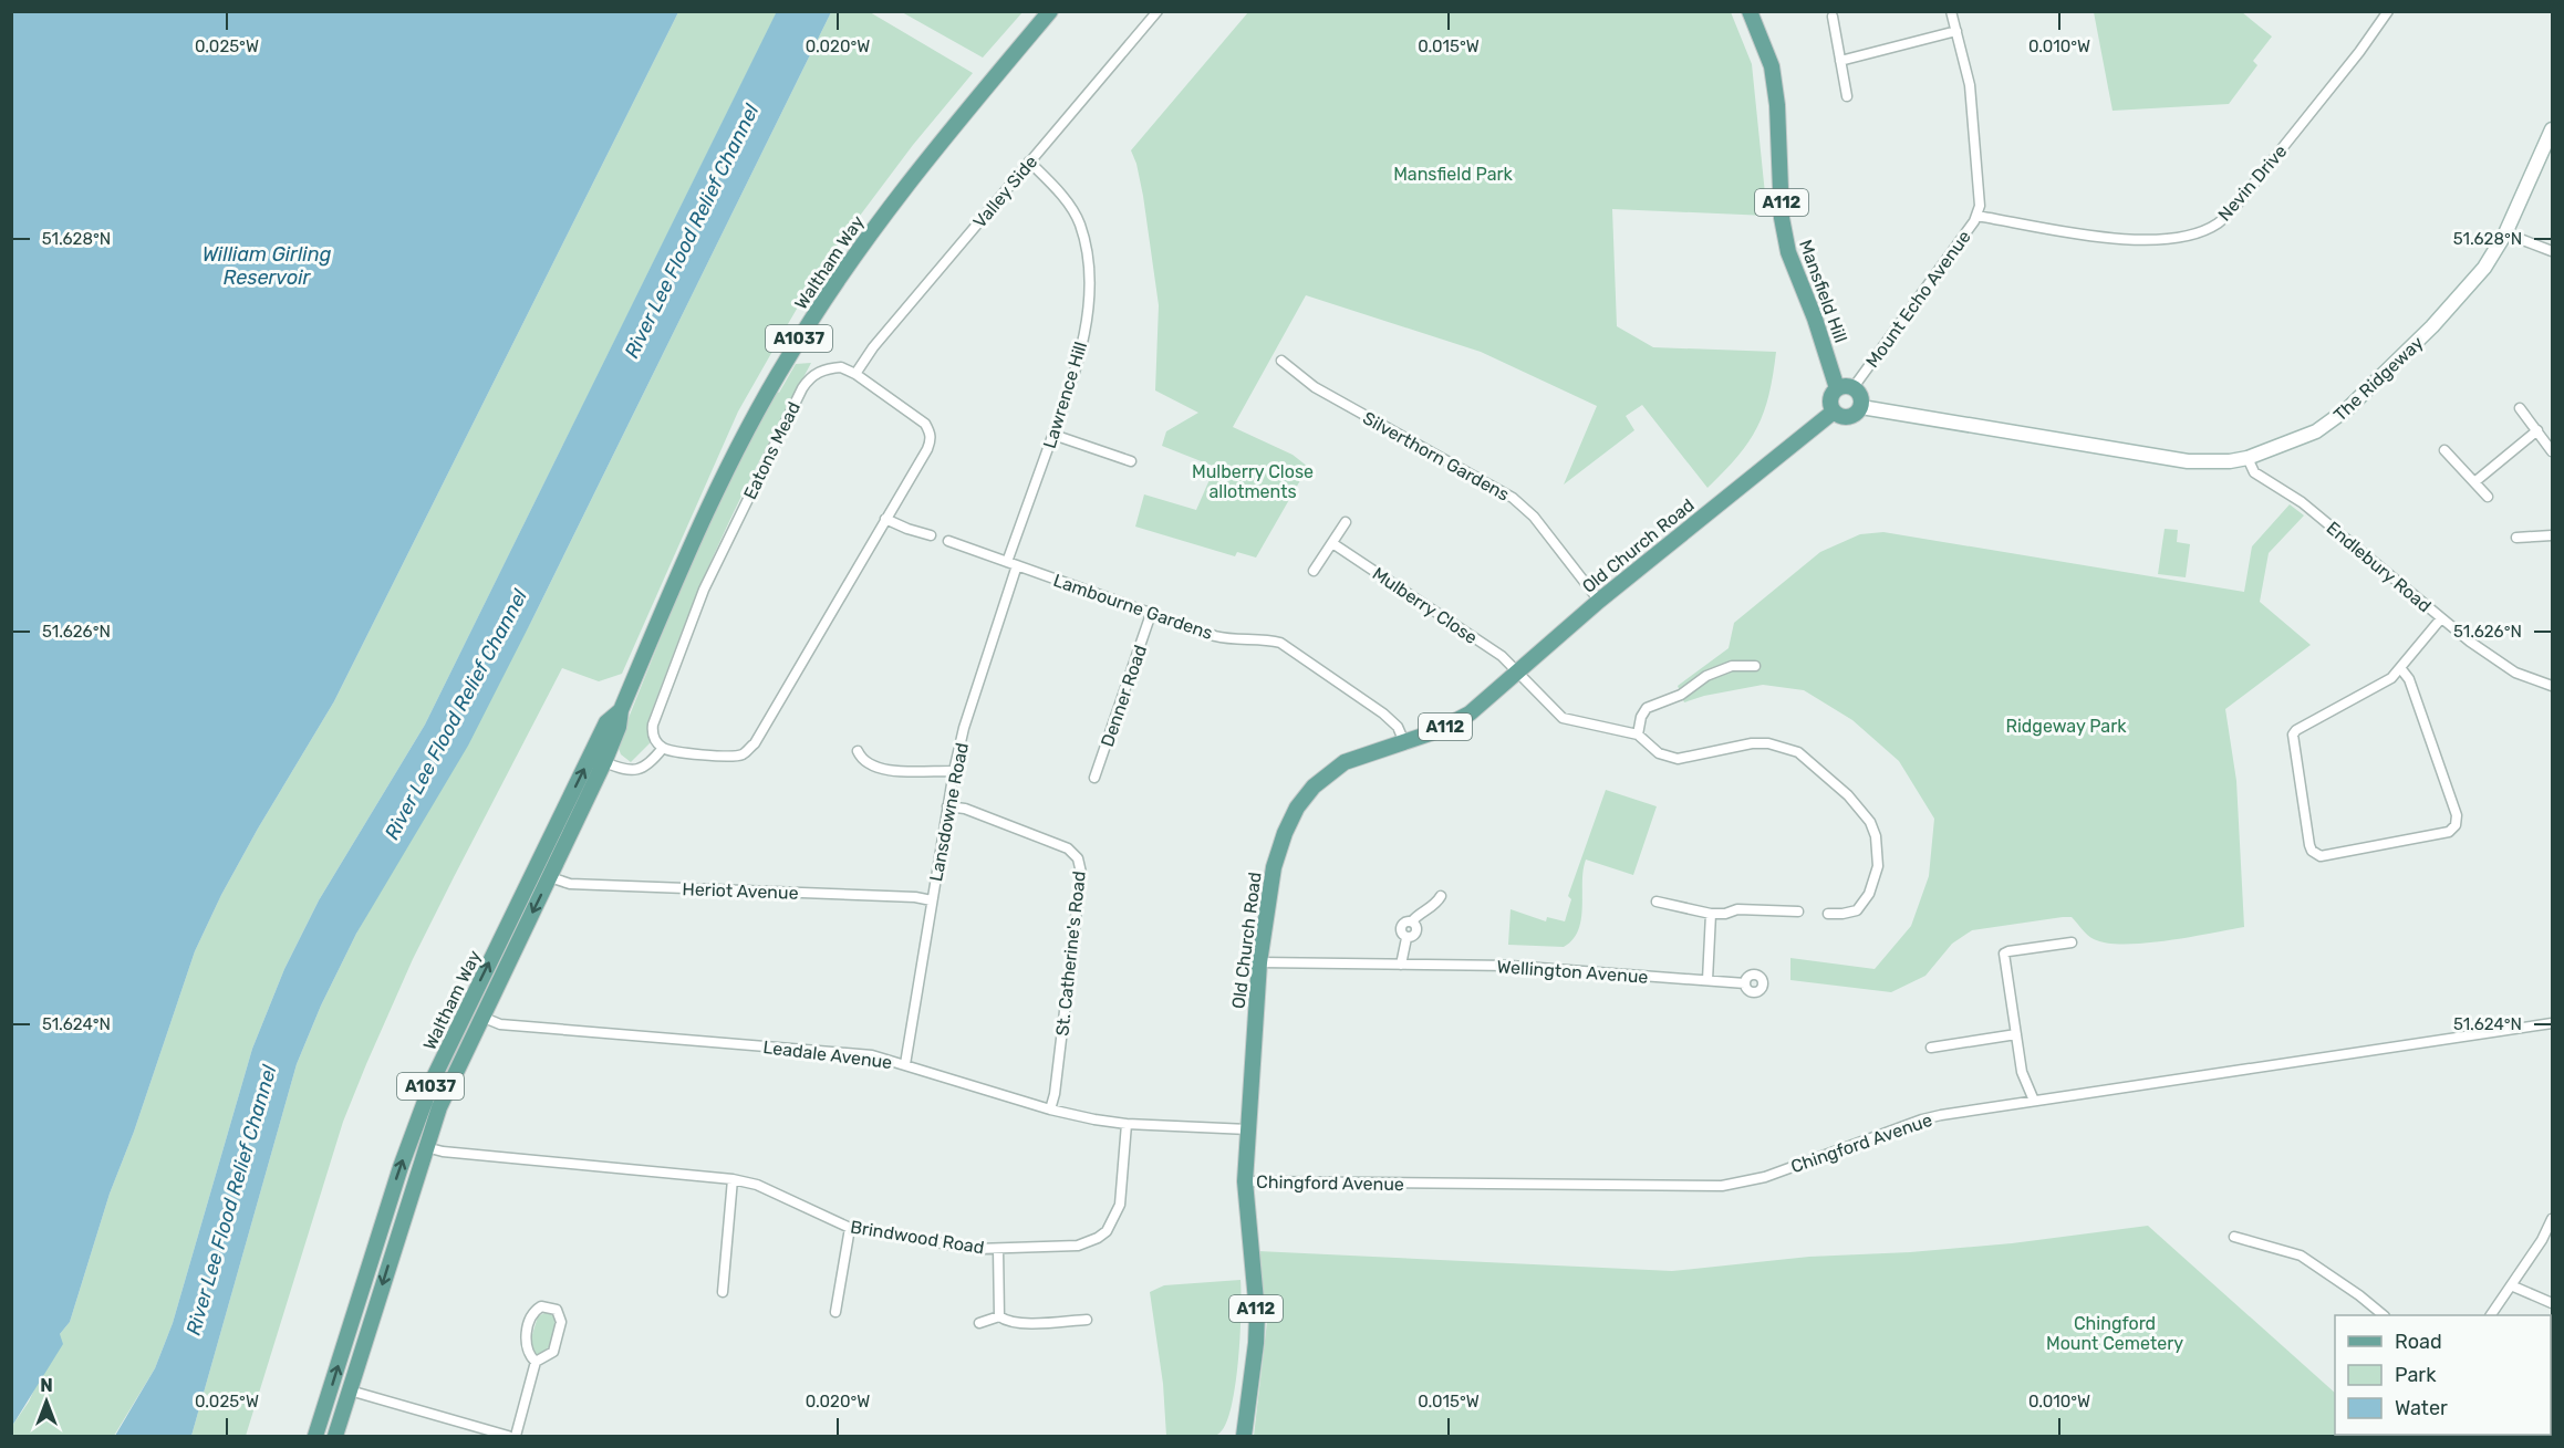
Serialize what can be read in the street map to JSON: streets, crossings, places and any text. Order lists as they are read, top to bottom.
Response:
{
  "streets": {
    "main road": [
      "A112",
      "Waltham Way",
      "Mansfield Hill",
      "A1037",
      "The Ridgeway",
      "Old Church Road"
    ],
    "street": [
      "Nevin Drive",
      "Valley Side",
      "Mount Echo Avenue",
      "Lawrence Hill",
      "Eatons Mead",
      "Silverthorn Gardens",
      "Endlebury Road",
      "Mulberry Close",
      "Lambourne Gardens",
      "Denner Road",
      "Lansdowne Road",
      "Heriot Avenue",
      "St. Catherine's Road",
      "Wellington Avenue",
      "Leadale Avenue",
      "Chingford Avenue",
      "Brindwood Road"
    ]
  },
  "crossings": [
    ["Nevin Drive", "Mount Echo Avenue"],
    ["Valley Side", "Lawrence Hill"],
    ["Valley Side", "Eatons Mead"],
    ["A112", "Mansfield Hill"],
    ["A112", "Mount Echo Avenue"],
    ["A112", "The Ridgeway"],
    ["A112", "Old Church Road"],
    ["Waltham Way", "A1037"],
    ["Waltham Way", "Heriot Avenue"],
    ["Waltham Way", "Leadale Avenue"],
    ["Waltham Way", "Brindwood Road"],
    ["Mansfield Hill", "Mount Echo Avenue"],
    ["Mansfield Hill", "The Ridgeway"],
    ["Mansfield Hill", "Old Church Road"],
    ["Mount Echo Avenue", "The Ridgeway"],
    ["Mount Echo Avenue", "Old Church Road"],
    ["The Ridgeway", "Old Church Road"],
    ["The Ridgeway", "Endlebury Road"],
    ["Lawrence Hill", "Lambourne Gardens"],
    ["Lawrence Hill", "Lansdowne Road"],
    ["Silverthorn Gardens", "Old Church Road"],
    ["Old Church Road", "Mulberry Close"],
    ["Old Church Road", "Lambourne Gardens"],
    ["Old Church Road", "Wellington Avenue"],
    ["Old Church Road", "Leadale Avenue"],
    ["Old Church Road", "Chingford Avenue"],
    ["Lambourne Gardens", "Denner Road"],
    ["Lambourne Gardens", "Lansdowne Road"],
    ["Lansdowne Road", "Heriot Avenue"],
    ["Lansdowne Road", "St. Catherine's Road"],
    ["Lansdowne Road", "Leadale Avenue"],
    ["St. Catherine's Road", "Leadale Avenue"],
    ["Leadale Avenue", "Brindwood Road"]
  ],
  "water": ["River Lee Flood Relief Channel", "William Girling Reservoir"],
  "parks": [
    "Mansfield Park",
    "Mulberry Close allotments",
    "Ridgeway Park",
    "Chingford Mount Cemetery"
  ],
  "legend": ["Road", "Park", "Water"],
  "north": "top",
  "coordinates": [
    "0.025°W",
    "0.020°W",
    "0.015°W",
    "0.010°W",
    "51.628°N",
    "51.626°N",
    "51.624°N"
  ]
}
